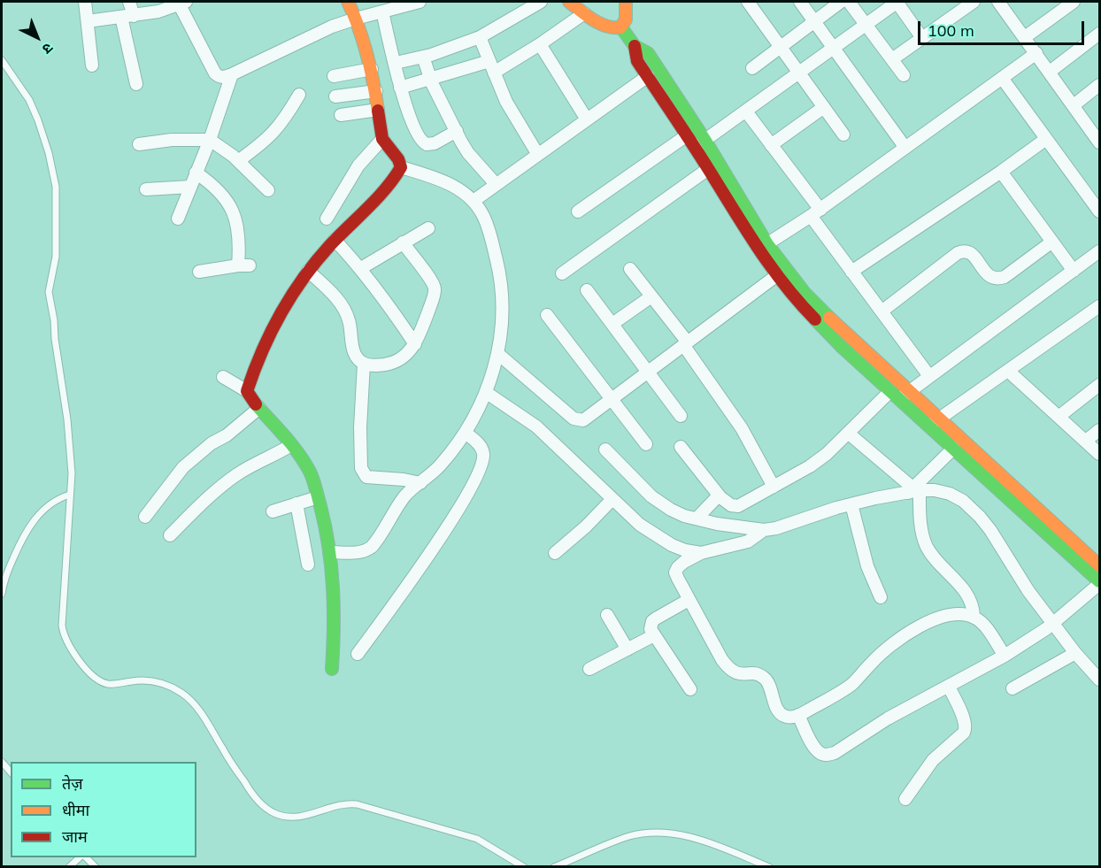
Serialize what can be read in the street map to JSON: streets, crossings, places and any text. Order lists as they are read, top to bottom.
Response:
{
  "legend": ["तेज़", "धीमा", "जाम"],
  "scale_bar": "100 m",
  "north": "bottom right"
}
